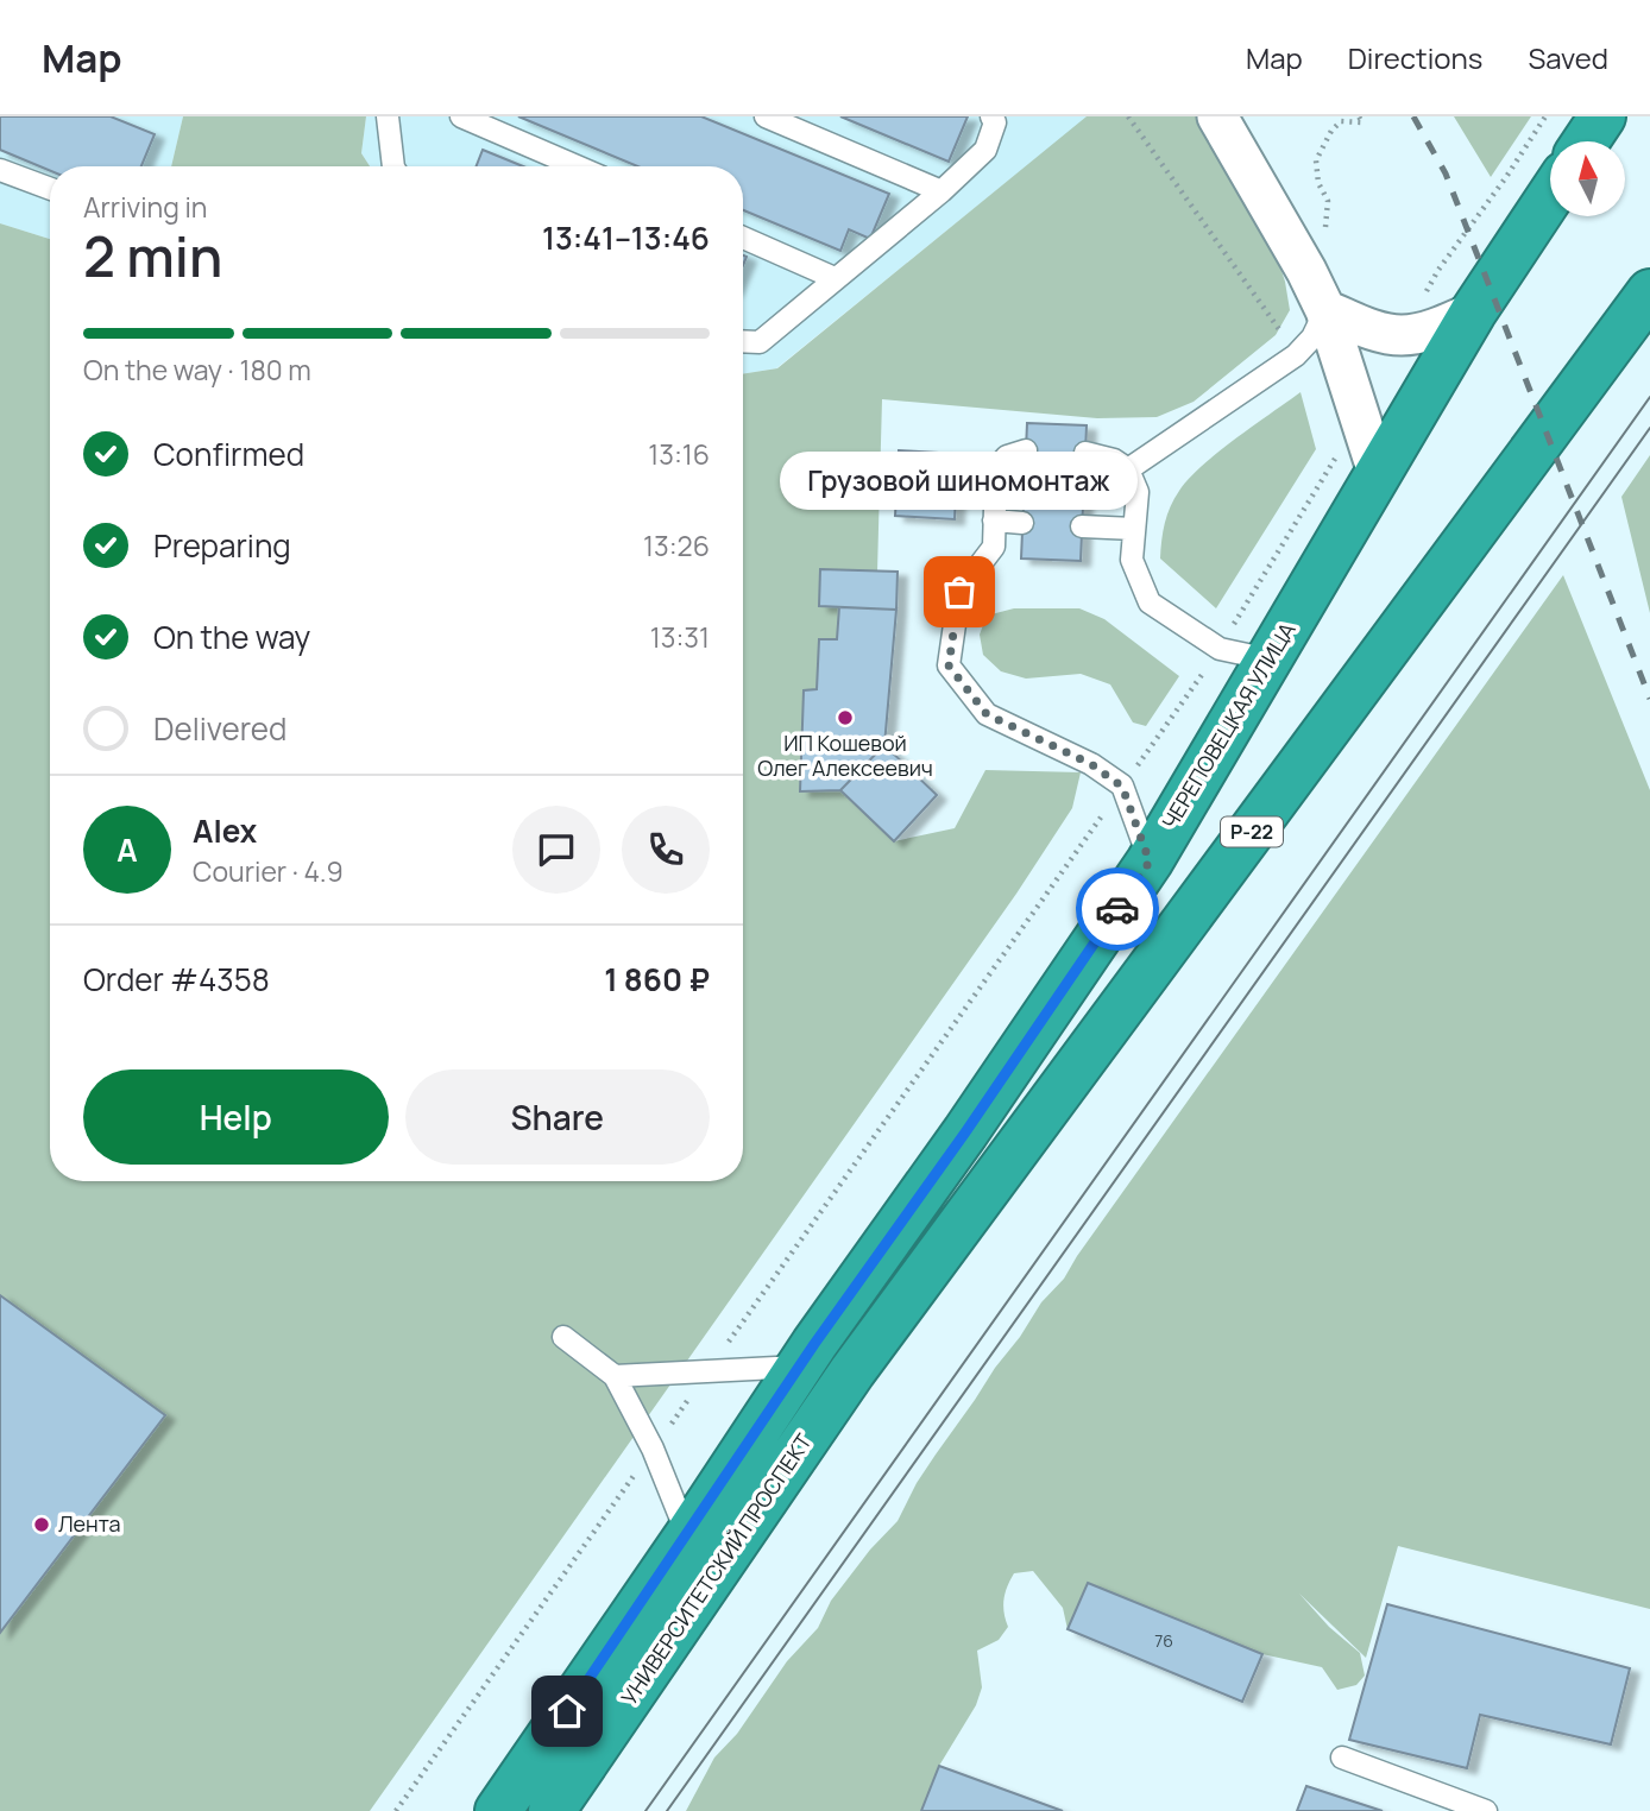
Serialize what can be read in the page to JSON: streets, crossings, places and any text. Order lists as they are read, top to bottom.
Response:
{
  "streets": {
    "highway": ["ЧЕРЕПОВЕЦКАЯ УЛИЦА", "Р-22", "УНИВЕРСИТЕТСКИЙ ПРОСПЕКТ"]
  },
  "crossings": [
    ["ЧЕРЕПОВЕЦКАЯ УЛИЦА", "УНИВЕРСИТЕТСКИЙ ПРОСПЕКТ"]
  ],
  "places": ["Грузовой шиномонтаж", "ИП Кошевой Олег Алексеевич", "Лента"],
  "house_numbers": ["76"],
  "north": "top",
  "page": {
    "header": "Map",
    "nav": ["Map", "Directions", "Saved"],
    "heading": ["2 min", "Arriving in", "13:41–13:46"],
    "panel": [
      "Alex",
      "Courier · 4.9",
      "Order #4358",
      "1 860 ₽"
    ],
    "bar": "On the way · 180 m",
    "list": [
      ["Confirmed", "13:16"],
      ["Preparing", "13:26"],
      ["On the way", "13:31"],
      "Delivered"
    ],
    "bubble": "Грузовой шиномонтаж",
    "round": "A",
    "buttons": ["Help", "Share"]
  }
}
